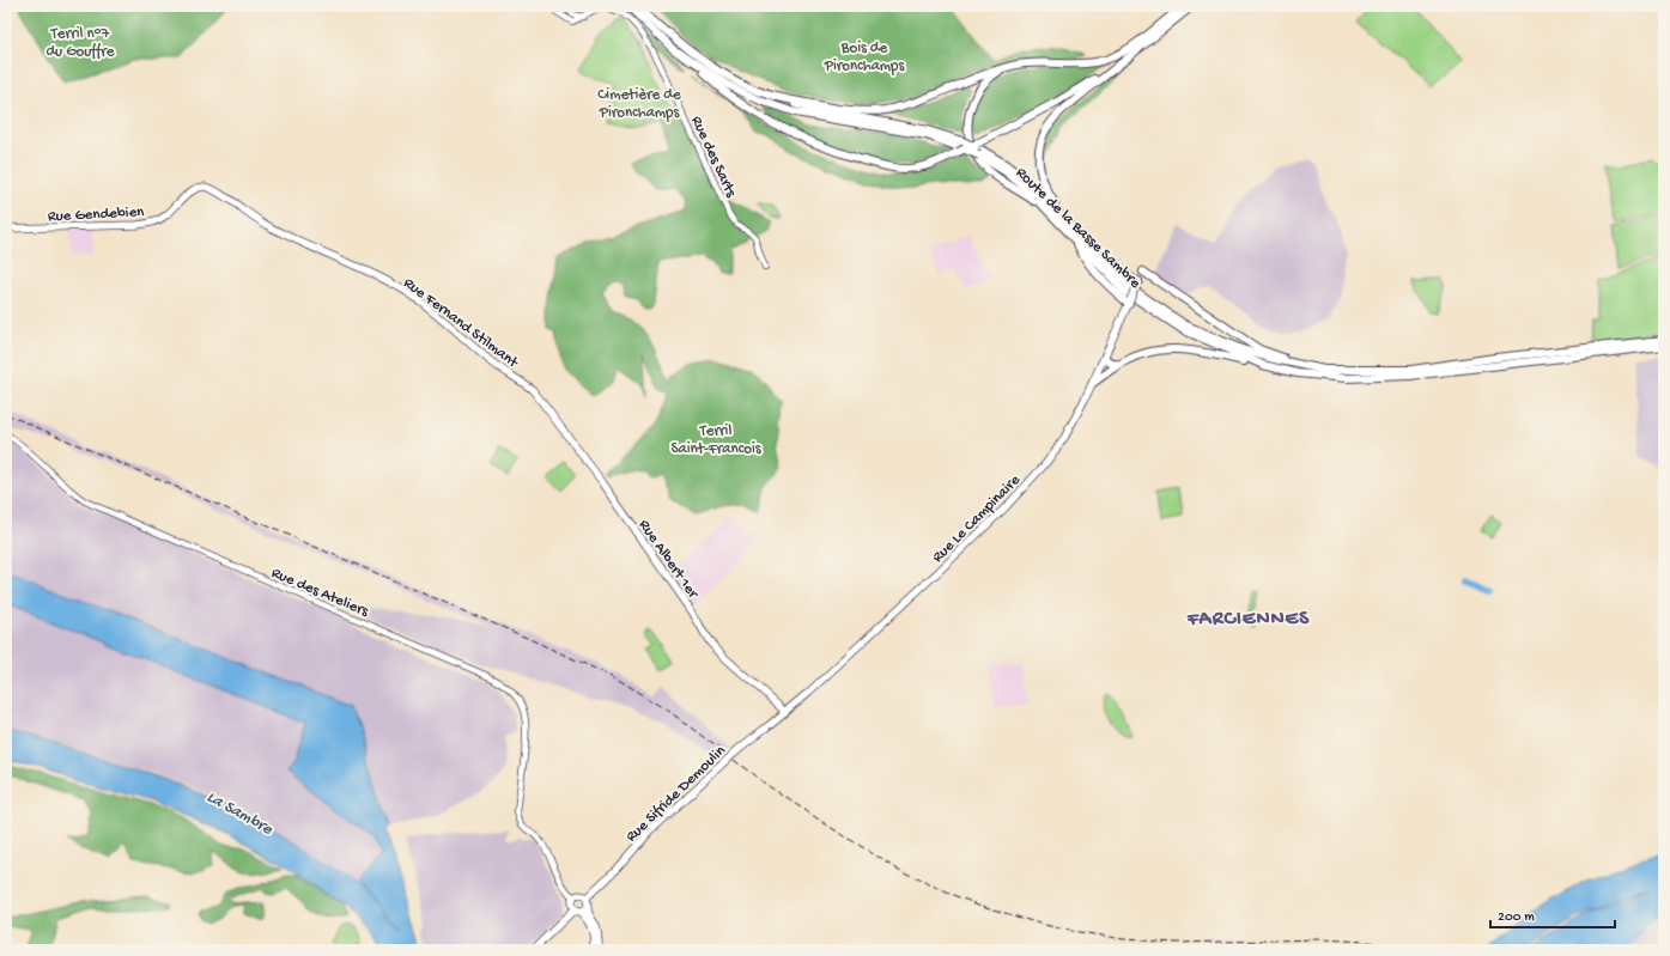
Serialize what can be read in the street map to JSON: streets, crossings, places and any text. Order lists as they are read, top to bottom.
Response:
{
  "streets": {
    "highway": ["Route de la Basse Sambre"],
    "main road": [
      "Rue Gendebien",
      "Rue Fernand Stilmant",
      "Rue Le Campinaire",
      "Rue Albert 1er",
      "Rue Sifride Demoulin"
    ],
    "street": ["Rue des Sarts", "Rue des Ateliers"]
  },
  "crossings": [
    ["Rue Gendebien", "Rue Fernand Stilmant"],
    ["Rue Fernand Stilmant", "Rue Albert 1er"],
    ["Rue Le Campinaire", "Rue Albert 1er"],
    ["Rue Le Campinaire", "Rue Sifride Demoulin"],
    ["Rue Albert 1er", "Rue Sifride Demoulin"],
    ["Rue des Ateliers", "Rue Sifride Demoulin"]
  ],
  "districts": ["FARCIENNES"],
  "water": ["La Sambre"],
  "parks": [
    "Terril n°7 du Gouffre",
    "Bois de Pironchamps",
    "Cimetière de Pironchamps",
    "Terril Saint-Francois"
  ],
  "scale_bar": "200 m"
}
